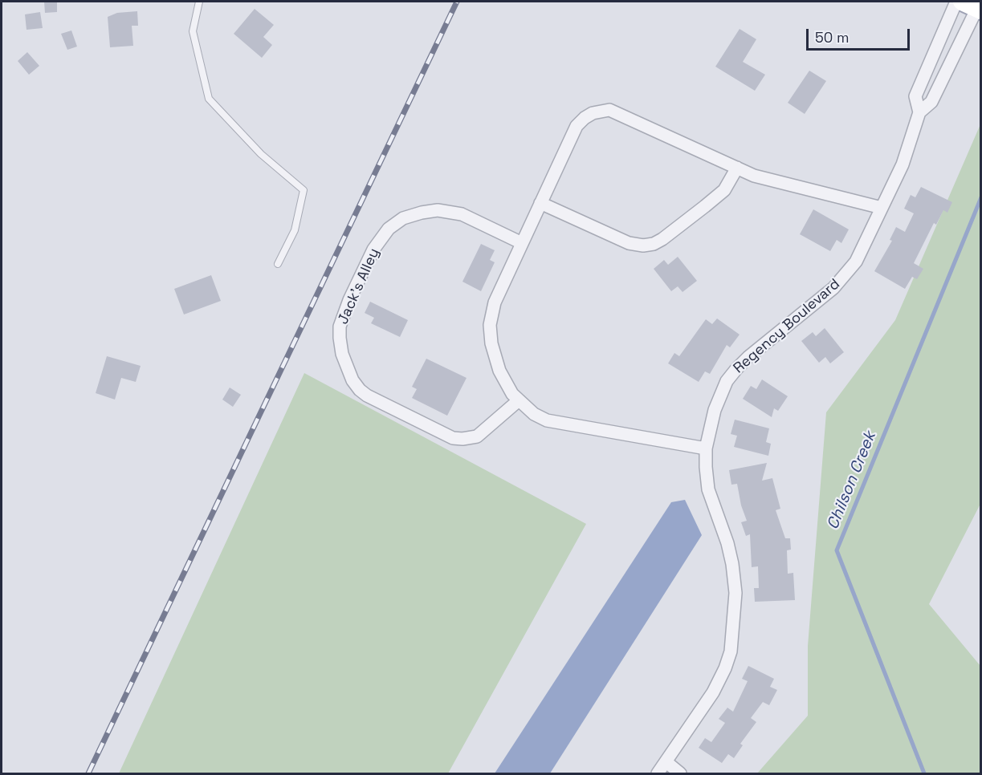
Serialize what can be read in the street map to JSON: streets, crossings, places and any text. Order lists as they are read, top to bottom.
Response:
{
  "streets": {
    "street": ["Jack's Alley", "Regency Boulevard"]
  },
  "water": ["Chilson Creek"],
  "scale_bar": "50 m"
}
